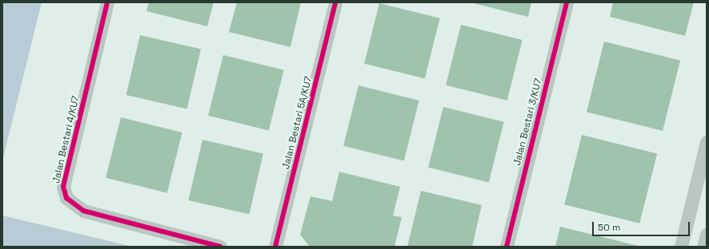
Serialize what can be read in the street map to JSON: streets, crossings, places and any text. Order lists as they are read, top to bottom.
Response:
{
  "streets": {
    "street": ["Jalan Bestari 3/KU7", "Jalan Bestari 5A/KU7", "Jalan Bestari 4/KU7"]
  },
  "scale_bar": "50 m"
}
